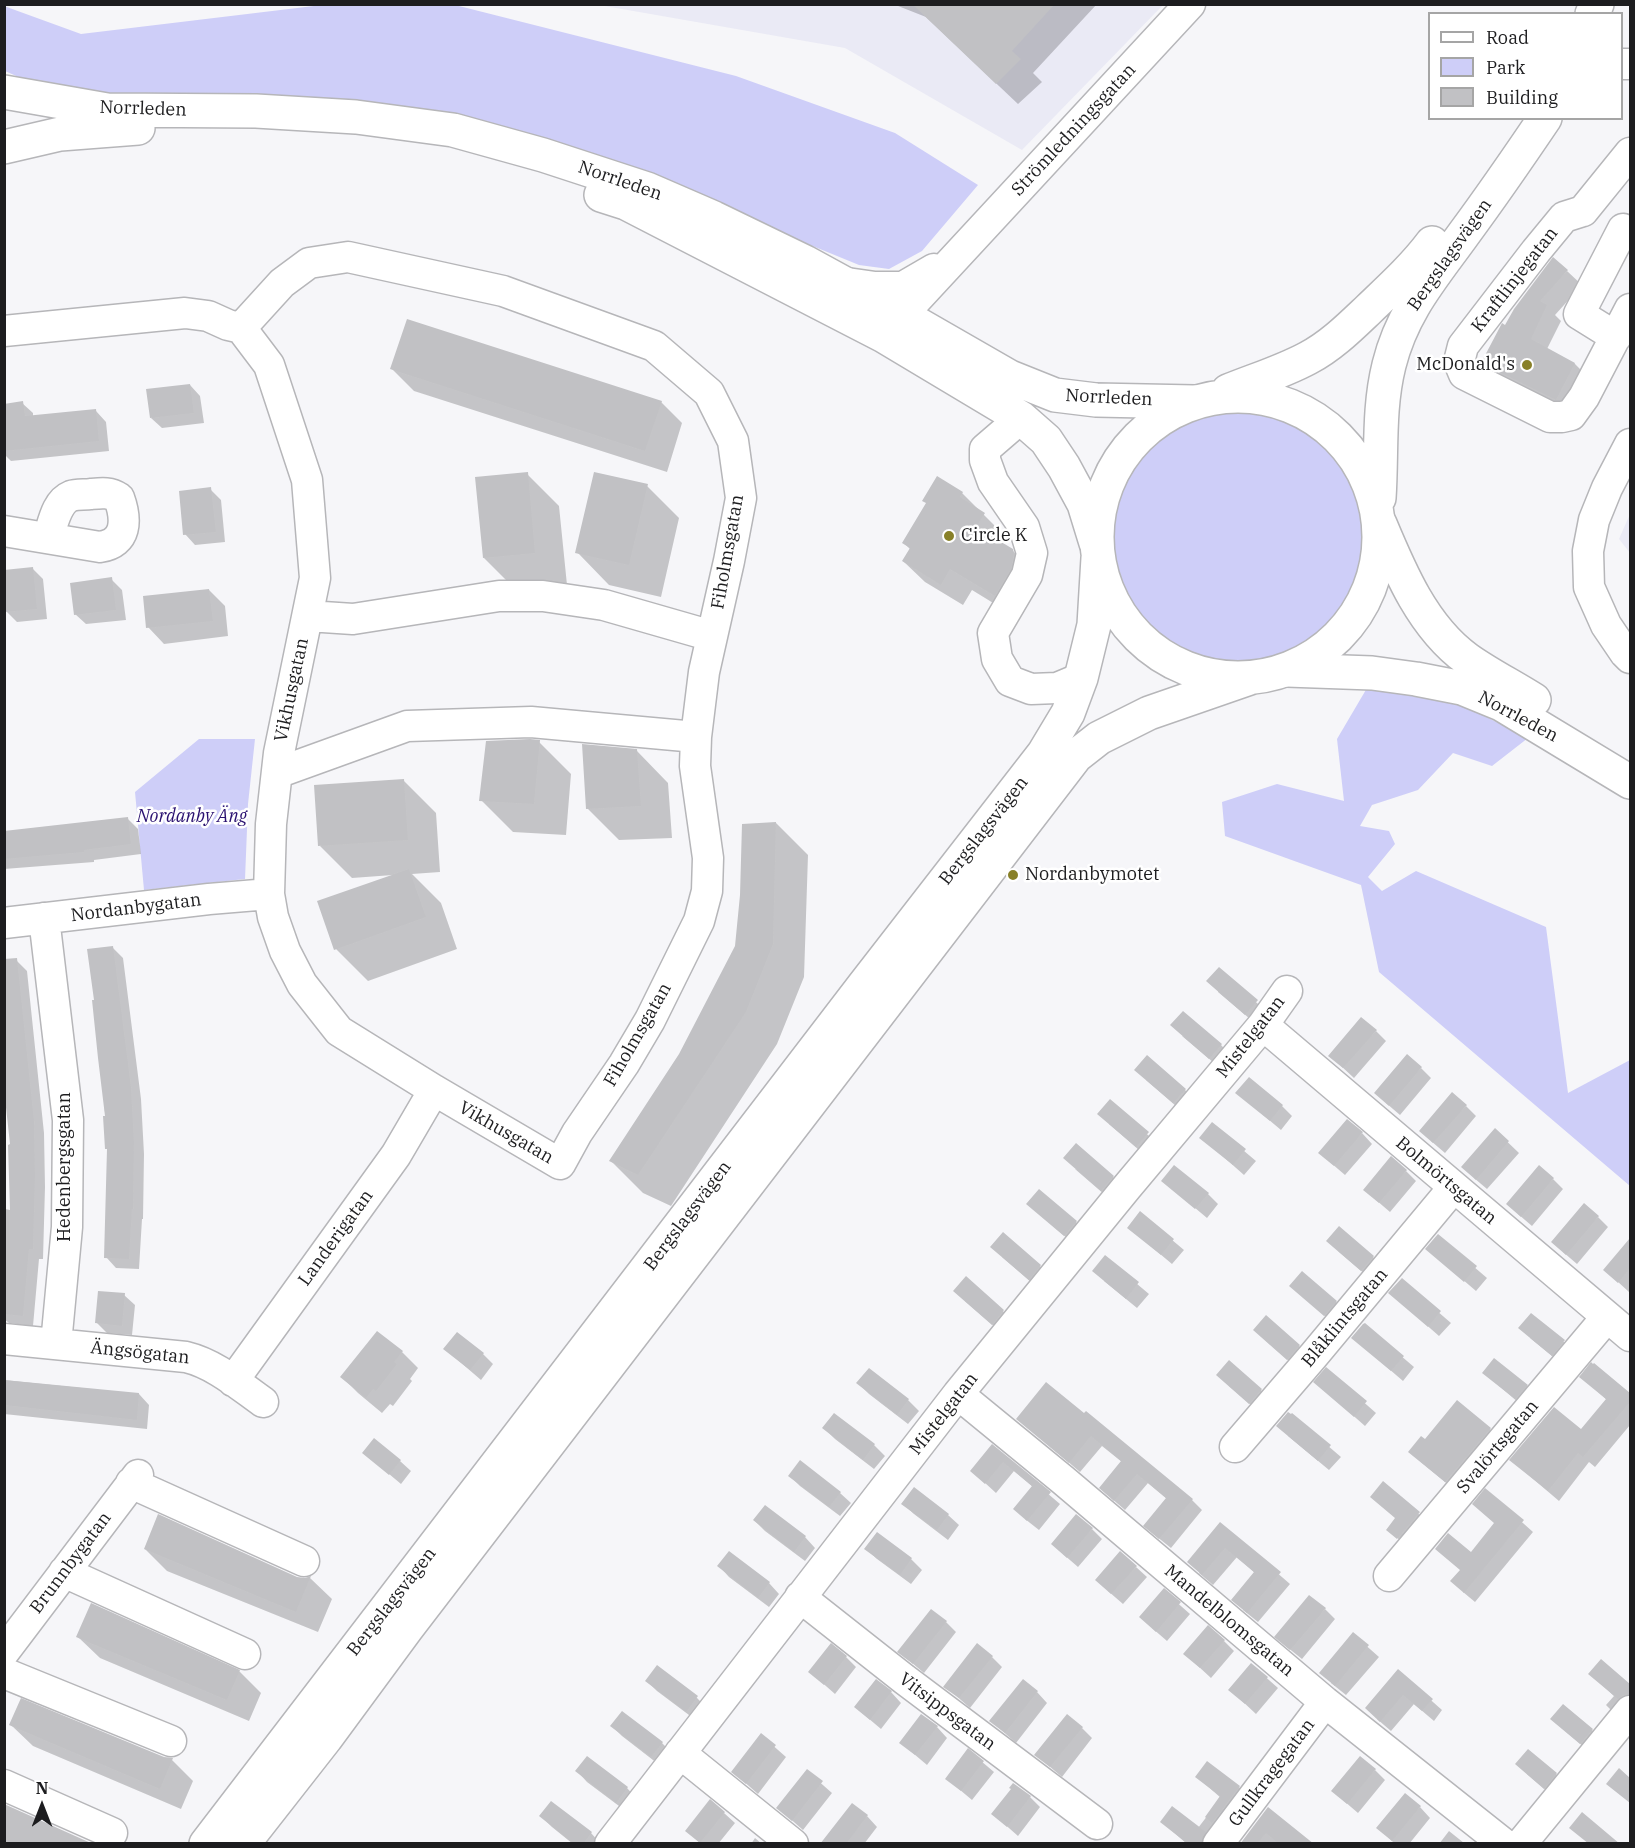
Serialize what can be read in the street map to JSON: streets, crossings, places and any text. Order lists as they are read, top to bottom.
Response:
{
  "streets": {
    "main road": ["Norrleden", "Bergslagsvägen"],
    "street": [
      "Strömledningsgatan",
      "Kraftlinjegatan",
      "Fiholmsgatan",
      "Vikhusgatan",
      "Nordanbygatan",
      "Mistelgatan",
      "Hedenbergsgatan",
      "Bolmörtsgatan",
      "Landerigatan",
      "Blåklintsgatan",
      "Ängsögatan",
      "Svalörtsgatan",
      "Brunnbygatan",
      "Mandelblomsgatan",
      "Vitsippsgatan",
      "Gullkragegatan"
    ]
  },
  "crossings": [
    ["Norrleden", "Strömledningsgatan"],
    ["Norrleden", "Bergslagsvägen"],
    ["Fiholmsgatan", "Vikhusgatan"],
    ["Vikhusgatan", "Nordanbygatan"],
    ["Vikhusgatan", "Landerigatan"],
    ["Nordanbygatan", "Hedenbergsgatan"],
    ["Mistelgatan", "Bolmörtsgatan"],
    ["Mistelgatan", "Mandelblomsgatan"],
    ["Mistelgatan", "Vitsippsgatan"],
    ["Hedenbergsgatan", "Ängsögatan"],
    ["Bolmörtsgatan", "Blåklintsgatan"],
    ["Bolmörtsgatan", "Svalörtsgatan"],
    ["Landerigatan", "Ängsögatan"],
    ["Mandelblomsgatan", "Gullkragegatan"]
  ],
  "parks": ["Nordanby Äng"],
  "places": ["McDonald's", "Circle K", "Nordanbymotet"],
  "legend": ["Road", "Park", "Building"],
  "north": "top"
}
